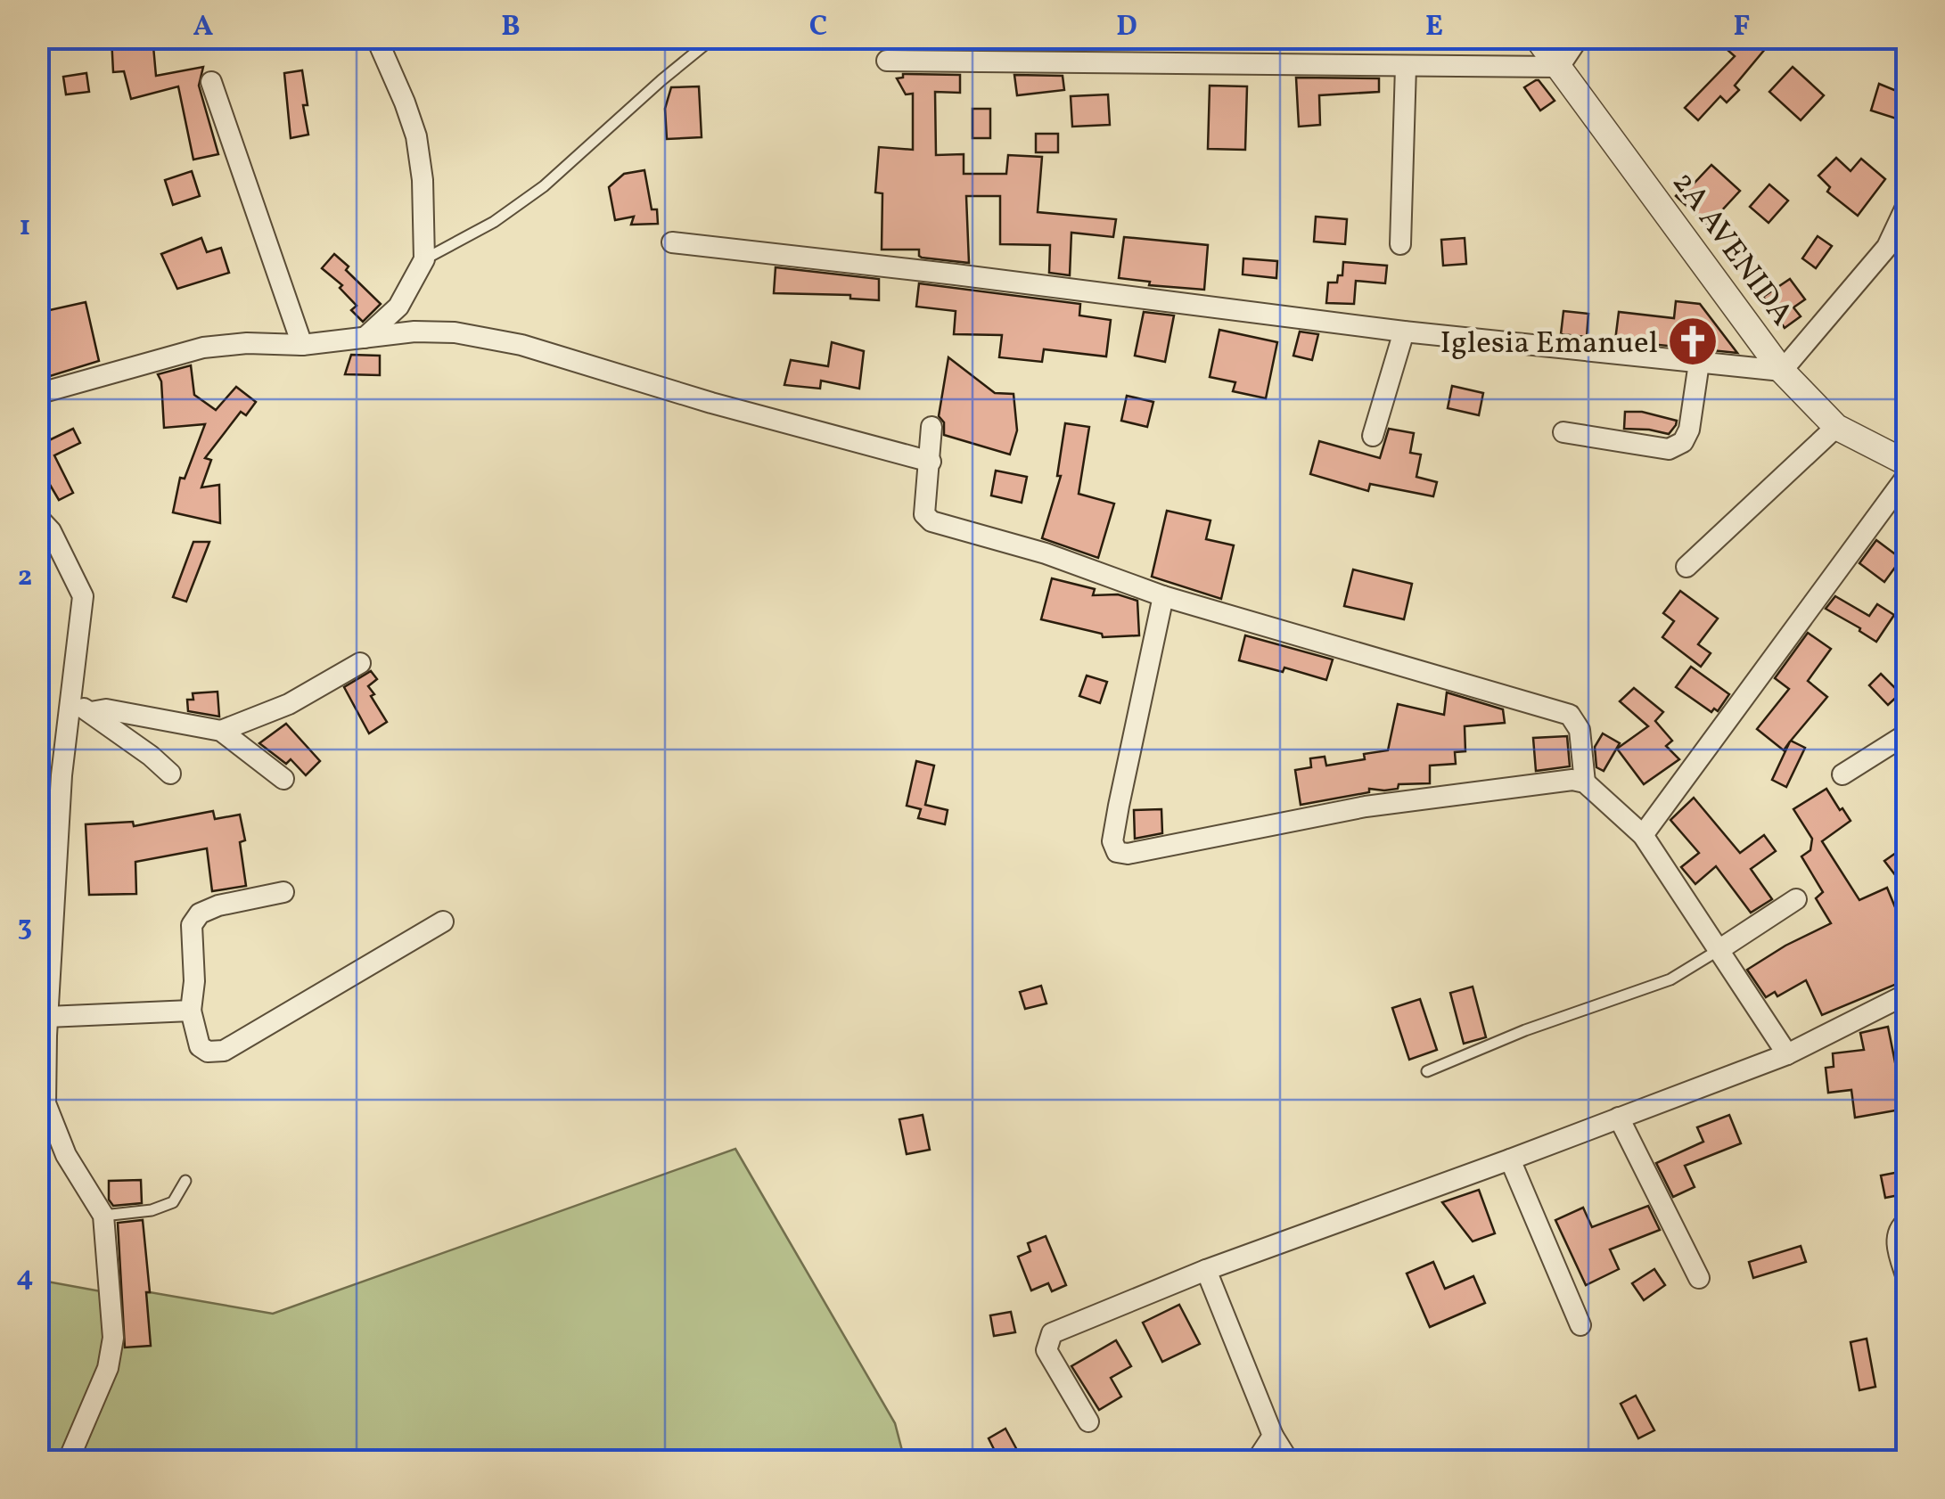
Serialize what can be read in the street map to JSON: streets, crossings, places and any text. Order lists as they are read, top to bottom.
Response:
{
  "streets": {
    "street": ["2A AVENIDA"]
  },
  "places": {
    "church": ["Iglesia Emanuel"]
  },
  "grid": {
    "columns": [
      "A",
      "B",
      "C",
      "D",
      "E",
      "F"
    ],
    "rows": [
      "1",
      "2",
      "3",
      "4"
    ]
  }
}
